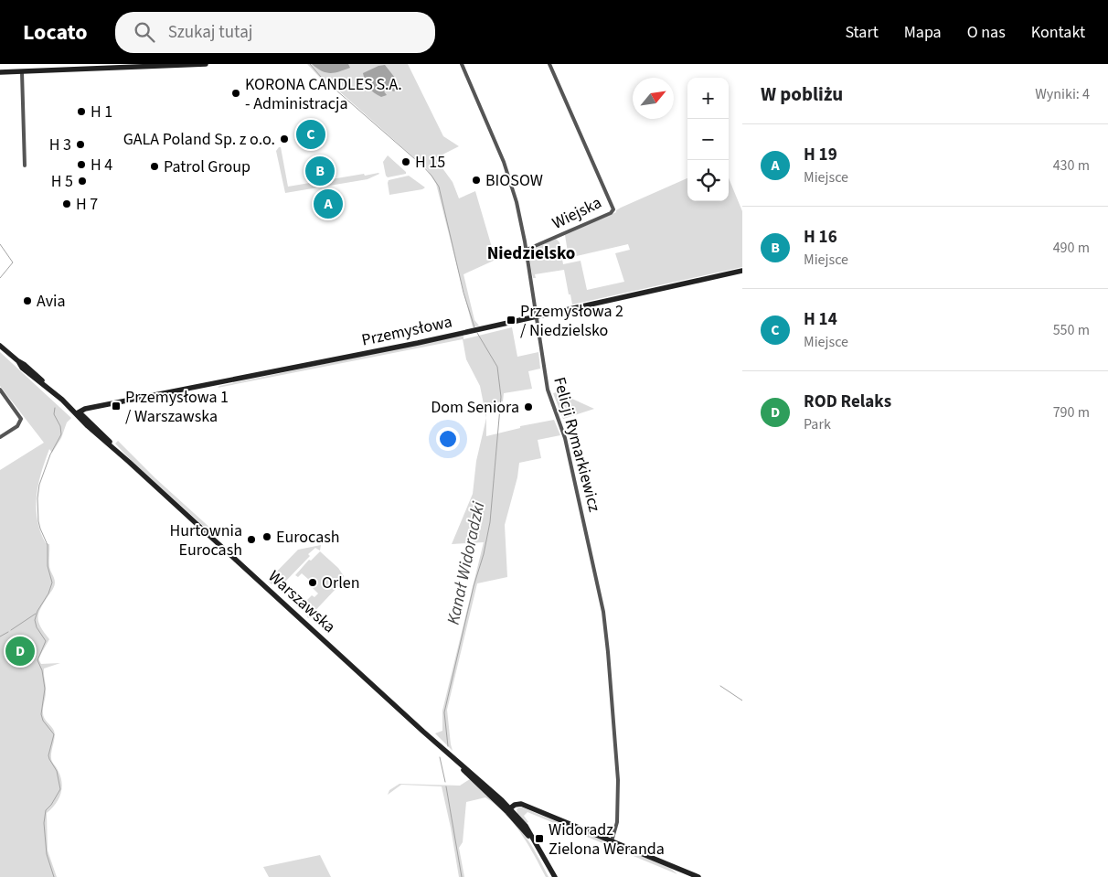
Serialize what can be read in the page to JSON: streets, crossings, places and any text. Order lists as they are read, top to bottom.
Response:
{
  "streets": {
    "street": [
      "Wiejska",
      "Przemysłowa",
      "Felicji Rymarkiewicz",
      "Warszawska"
    ]
  },
  "crossings": [
    ["Wiejska", "Felicji Rymarkiewicz"],
    ["Przemysłowa", "Felicji Rymarkiewicz"],
    ["Przemysłowa", "Warszawska"]
  ],
  "districts": ["Niedzielsko"],
  "water": ["Kanał Widoradzki"],
  "places": {
    "other": [
      "KORONA CANDLES S.A. - Administracja",
      "H 1",
      "GALA Poland Sp. z o.o.",
      "H 3",
      "H 15",
      "H 4",
      "Patrol Group",
      "BIOSOW",
      "H 5",
      "H 7",
      "Avia",
      "Dom Seniora",
      "Eurocash",
      "Hurtownia Eurocash",
      "Orlen"
    ],
    "transit": ["Przemysłowa 2 / Niedzielsko", "Przemysłowa 1 / Warszawska", "Widoradz Zielona Weranda"]
  },
  "north": "top right",
  "page": {
    "header": "Locato",
    "search": "Szukaj tutaj",
    "nav": [
      "Start",
      "Mapa",
      "O nas",
      "Kontakt"
    ],
    "heading": ["W pobliżu", "Wyniki: 4"],
    "map_buttons": ["+", "−"],
    "pins": [
      "C",
      "B",
      "A",
      "D"
    ],
    "list": [
      {
        "mark": "A",
        "name": "H 19",
        "note": "Miejsce",
        "value": "430 m"
      },
      {
        "mark": "B",
        "name": "H 16",
        "note": "Miejsce",
        "value": "490 m"
      },
      {
        "mark": "C",
        "name": "H 14",
        "note": "Miejsce",
        "value": "550 m"
      },
      {
        "mark": "D",
        "name": "ROD Relaks",
        "note": "Park",
        "value": "790 m"
      }
    ]
  }
}
